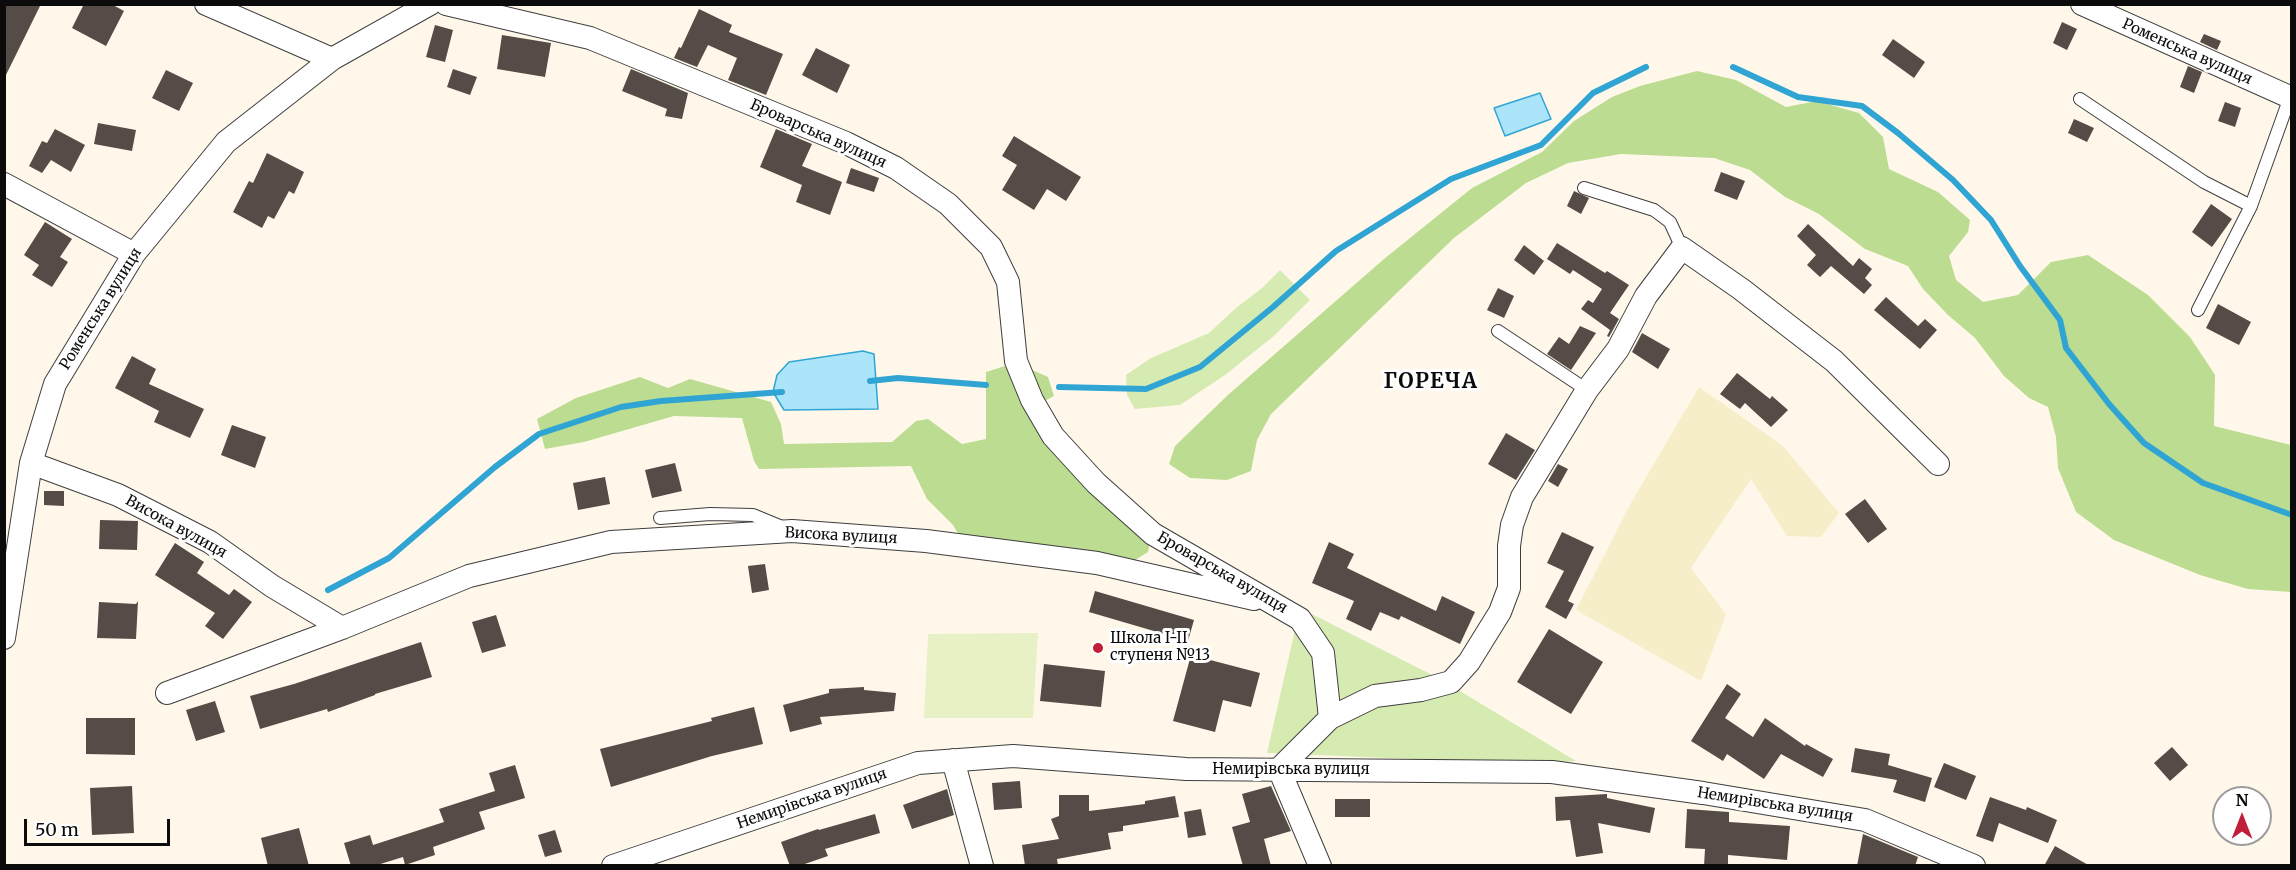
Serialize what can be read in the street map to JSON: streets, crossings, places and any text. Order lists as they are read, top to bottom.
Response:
{
  "streets": {
    "street": [
      "Роменська вулиця",
      "Броварська вулиця",
      "Висока вулиця",
      "Немирівська вулиця"
    ]
  },
  "crossings": [
    ["Роменська вулиця", "Висока вулиця"],
    ["Броварська вулиця", "Висока вулиця"]
  ],
  "districts": ["ГОРЕЧА"],
  "places": ["Школа I-II ступеня №13"],
  "scale_bar": "50 m",
  "north": "top"
}
